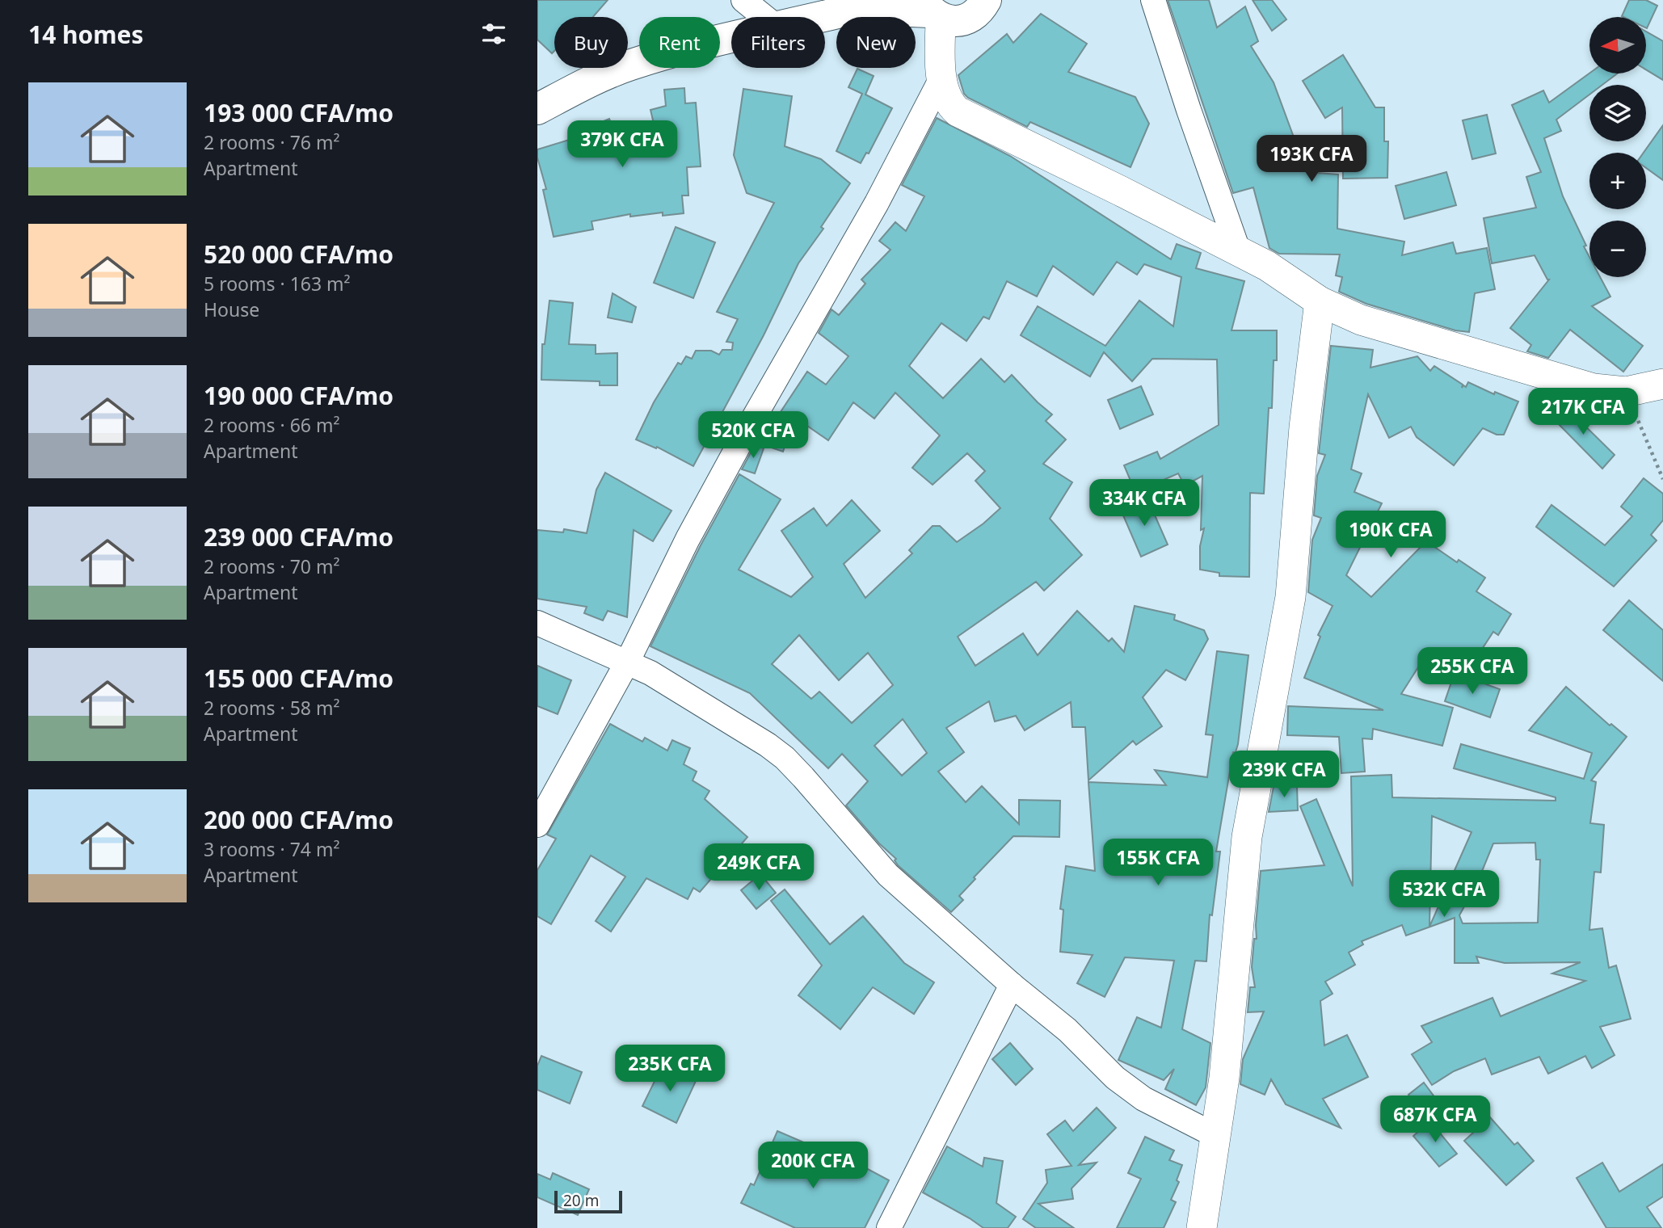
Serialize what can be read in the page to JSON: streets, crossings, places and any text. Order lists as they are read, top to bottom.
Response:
{
  "scale_bar": "20 m",
  "north": "left",
  "page": {
    "heading": "14 homes",
    "map_buttons": ["+", "−"],
    "chip": [
      "Buy",
      "Rent",
      "Filters",
      "New"
    ],
    "list": [
      {
        "name": "193 000 CFA/mo",
        "note": "2 rooms · 76 m² · Apartment"
      },
      {
        "name": "520 000 CFA/mo",
        "note": "5 rooms · 163 m² · House"
      },
      {
        "name": "190 000 CFA/mo",
        "note": "2 rooms · 66 m² · Apartment"
      },
      {
        "name": "239 000 CFA/mo",
        "note": "2 rooms · 70 m² · Apartment"
      },
      {
        "name": "155 000 CFA/mo",
        "note": "2 rooms · 58 m² · Apartment"
      },
      {
        "name": "200 000 CFA/mo",
        "note": "3 rooms · 74 m² · Apartment"
      }
    ],
    "price": [
      "379K CFA",
      "193K CFA",
      "217K CFA",
      "520K CFA",
      "334K CFA",
      "190K CFA",
      "255K CFA",
      "239K CFA",
      "155K CFA",
      "249K CFA",
      "532K CFA",
      "235K CFA",
      "687K CFA",
      "200K CFA"
    ],
    "scale": "20 m"
  }
}
